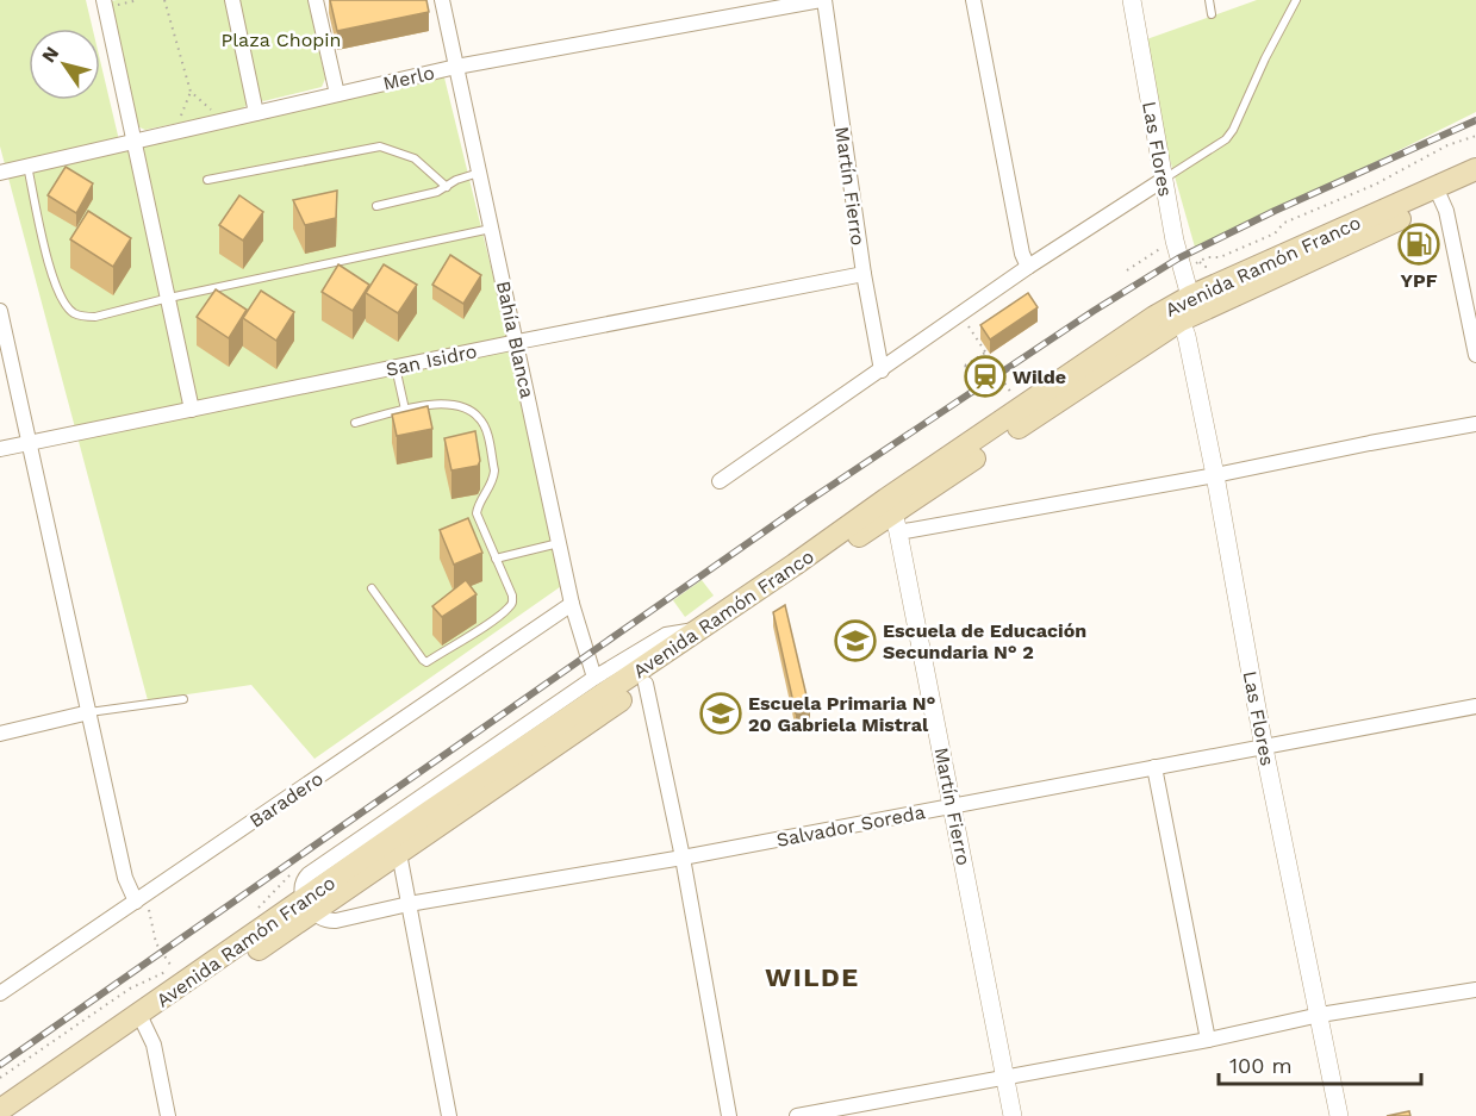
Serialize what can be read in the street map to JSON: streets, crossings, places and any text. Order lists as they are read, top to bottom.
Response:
{
  "streets": {
    "main road": ["Avenida Ramón Franco"],
    "street": [
      "Merlo",
      "Las Flores",
      "Martín Fierro",
      "Bahía Blanca",
      "San Isidro",
      "Baradero",
      "Salvador Soreda"
    ]
  },
  "crossings": [
    ["Merlo", "Martín Fierro"],
    ["Merlo", "Bahía Blanca"],
    ["Las Flores", "Avenida Ramón Franco"],
    ["Las Flores", "Salvador Soreda"],
    ["Martín Fierro", "Avenida Ramón Franco"],
    ["Martín Fierro", "San Isidro"],
    ["Martín Fierro", "Salvador Soreda"],
    ["Avenida Ramón Franco", "Salvador Soreda"],
    ["Bahía Blanca", "San Isidro"],
    ["Bahía Blanca", "Baradero"]
  ],
  "districts": ["WILDE"],
  "parks": ["Plaza Chopin"],
  "places": {
    "fuel station": ["YPF"],
    "station": ["Wilde"],
    "school or university": ["Escuela de Educación Secundaria N° 2", "Escuela Primaria N° 20 Gabriela Mistral"]
  },
  "scale_bar": "100 m",
  "north": "top left"
}
